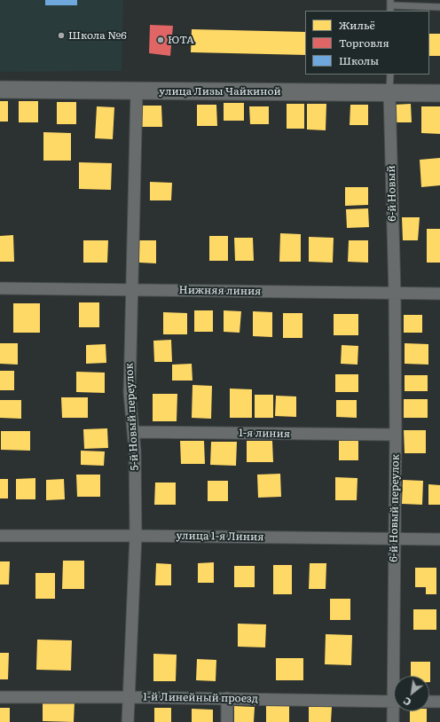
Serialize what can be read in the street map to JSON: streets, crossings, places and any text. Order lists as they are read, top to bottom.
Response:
{
  "streets": {
    "main road": ["улица Лизы Чайкиной"],
    "street": [
      "6-й Новый",
      "Нижняя линия",
      "5-й Новый переулок",
      "1-я линия",
      "6-й Новый переулок",
      "улица 1-я Линия",
      "1-й Линейный проезд"
    ]
  },
  "crossings": [
    ["улица Лизы Чайкиной", "6-й Новый"],
    ["улица Лизы Чайкиной", "5-й Новый переулок"],
    ["6-й Новый", "Нижняя линия"],
    ["6-й Новый", "6-й Новый переулок"],
    ["Нижняя линия", "5-й Новый переулок"],
    ["Нижняя линия", "6-й Новый переулок"],
    ["5-й Новый переулок", "1-я линия"],
    ["5-й Новый переулок", "улица 1-я Линия"],
    ["5-й Новый переулок", "1-й Линейный проезд"],
    ["1-я линия", "6-й Новый переулок"],
    ["6-й Новый переулок", "улица 1-я Линия"]
  ],
  "places": ["Школа №6", "ЮТА"],
  "legend": ["Жильё", "Торговля", "Школы"],
  "north": "bottom left"
}
